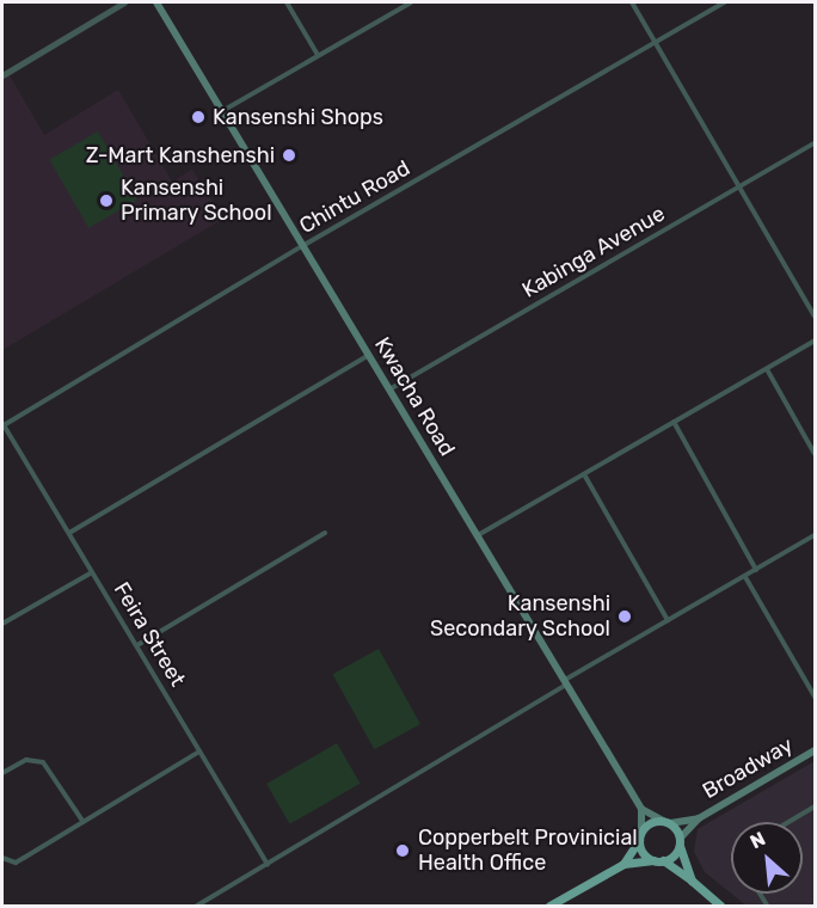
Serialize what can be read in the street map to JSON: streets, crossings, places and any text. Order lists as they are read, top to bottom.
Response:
{
  "streets": {
    "main road": ["Kwacha Road", "Broadway"],
    "street": ["Chintu Road", "Kabinga Avenue", "Feira Street"]
  },
  "crossings": [
    ["Chintu Road", "Kwacha Road"],
    ["Chintu Road", "Feira Street"],
    ["Kabinga Avenue", "Kwacha Road"]
  ],
  "places": [
    "Kansenshi Shops",
    "Z-Mart Kanshenshi",
    "Kansenshi Primary School",
    "Kansenshi Secondary School",
    "Copperbelt Provinicial Health Office"
  ],
  "north": "top left"
}
